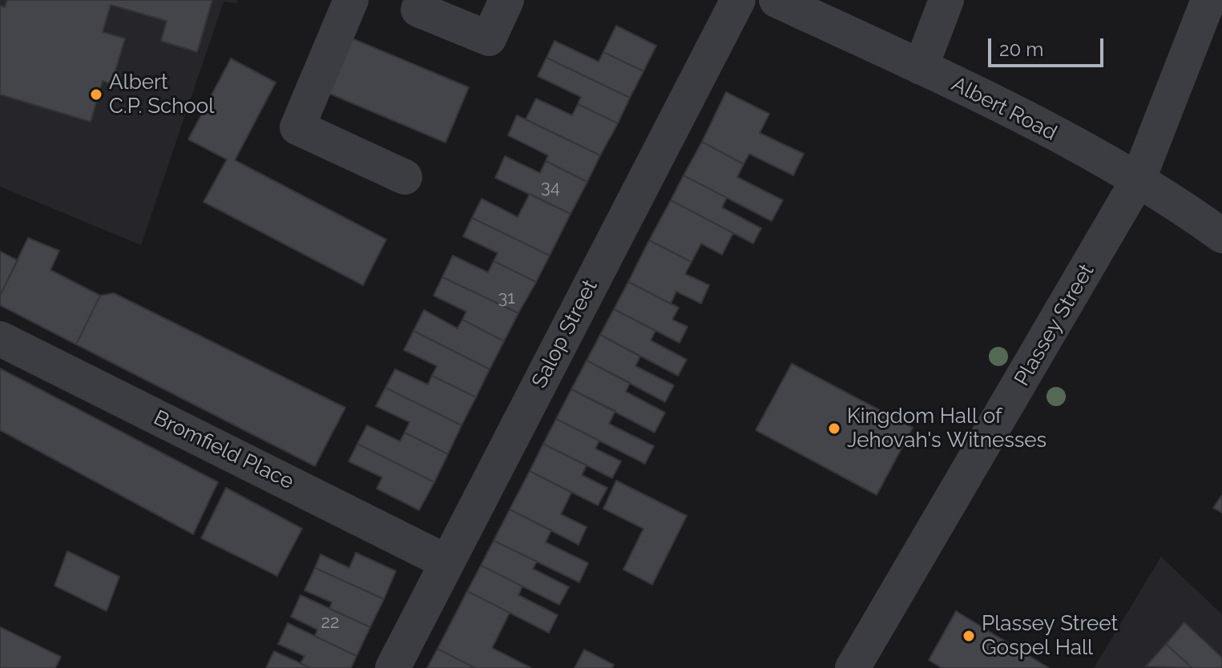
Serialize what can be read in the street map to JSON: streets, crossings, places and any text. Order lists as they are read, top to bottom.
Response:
{
  "streets": {
    "street": [
      "Albert Road",
      "Plassey Street",
      "Salop Street",
      "Bromfield Place"
    ]
  },
  "crossings": [
    ["Albert Road", "Plassey Street"],
    ["Salop Street", "Bromfield Place"]
  ],
  "places": ["Albert C.P. School", "Kingdom Hall of Jehovah's Witnesses", "Plassey Street Gospel Hall"],
  "house_numbers": ["34", "31", "22"],
  "scale_bar": "20 m"
}
